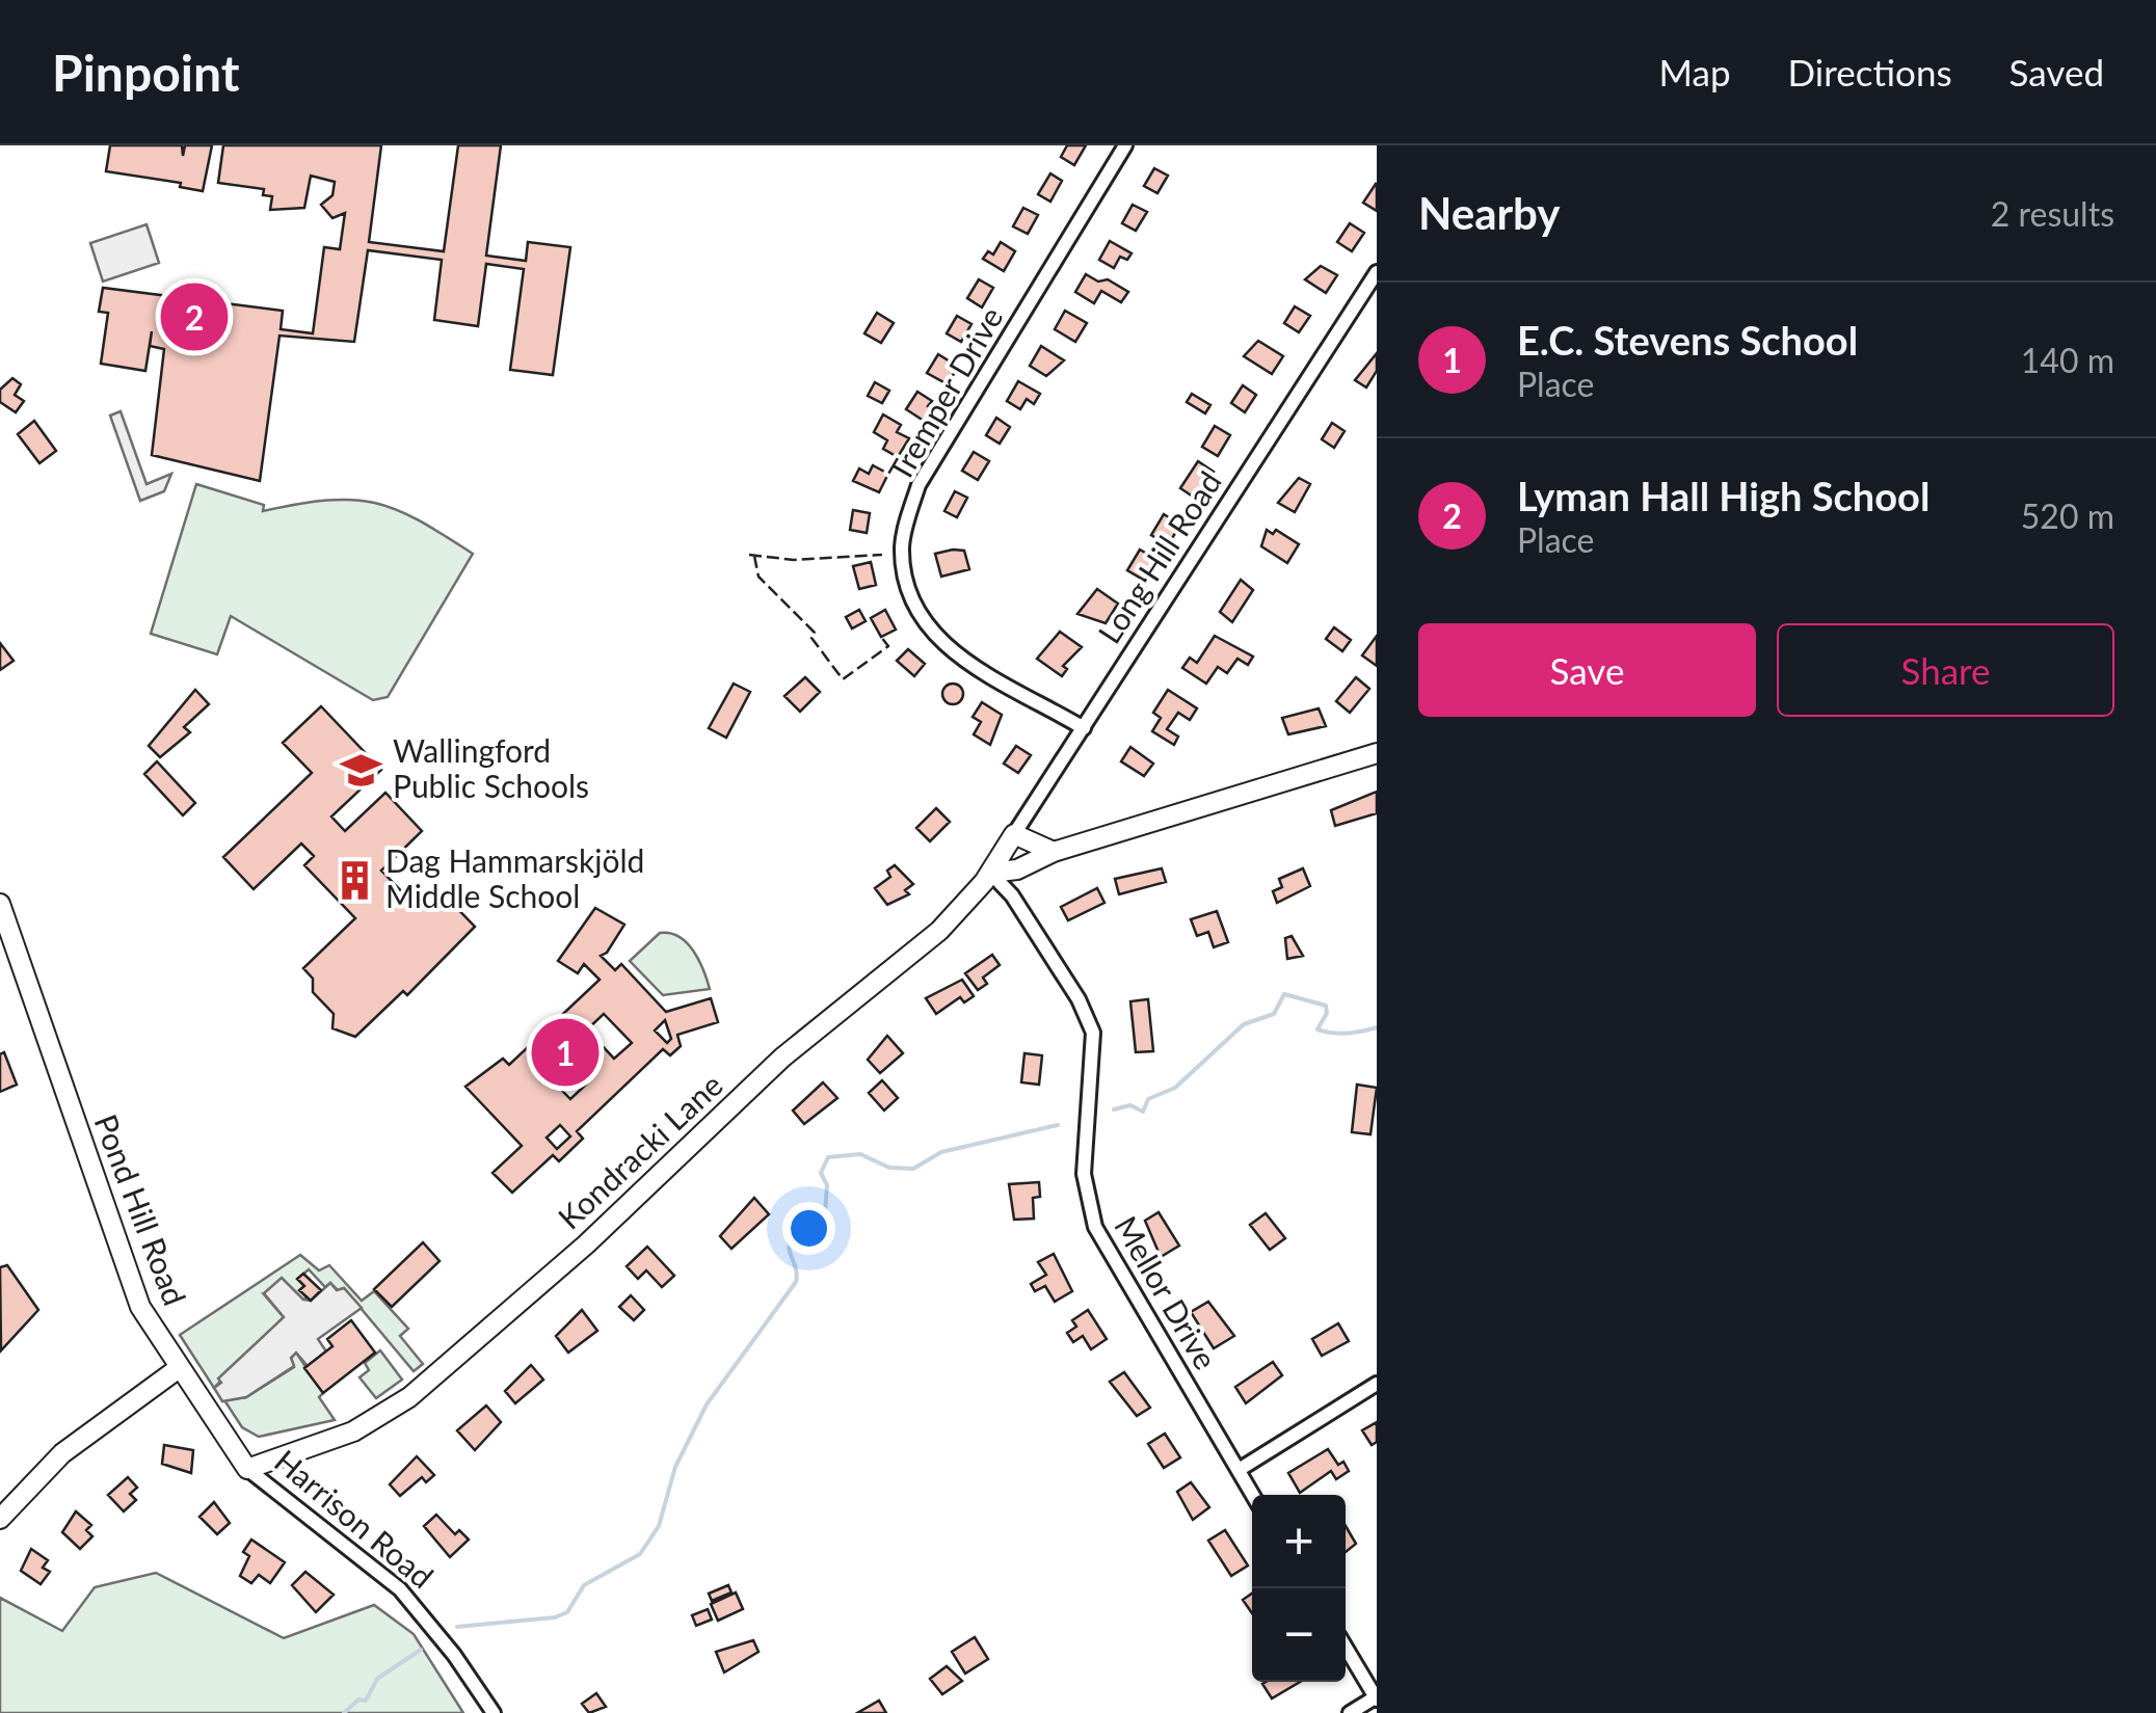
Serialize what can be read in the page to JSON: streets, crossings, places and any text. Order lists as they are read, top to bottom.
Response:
{
  "streets": {
    "main road": [
      "Long Hill Road",
      "Kondracki Lane",
      "Pond Hill Road",
      "Harrison Road"
    ],
    "street": ["Tremper Drive", "Mellor Drive"]
  },
  "crossings": [
    ["Tremper Drive", "Long Hill Road"],
    ["Long Hill Road", "Kondracki Lane"],
    ["Long Hill Road", "Mellor Drive"],
    ["Kondracki Lane", "Mellor Drive"],
    ["Kondracki Lane", "Harrison Road"],
    ["Pond Hill Road", "Harrison Road"]
  ],
  "places": {
    "school or university": ["Wallingford Public Schools"],
    "building": ["Dag Hammarskjöld Middle School"]
  },
  "page": {
    "header": "Pinpoint",
    "nav": ["Map", "Directions", "Saved"],
    "heading": ["Nearby", "2 results"],
    "pins": ["2", "1"],
    "list": [
      {
        "mark": "1",
        "name": "E.C. Stevens School",
        "note": "Place",
        "value": "140 m"
      },
      {
        "mark": "2",
        "name": "Lyman Hall High School",
        "note": "Place",
        "value": "520 m"
      }
    ],
    "buttons": ["Save", "Share"],
    "map_buttons": ["+", "−"]
  }
}
